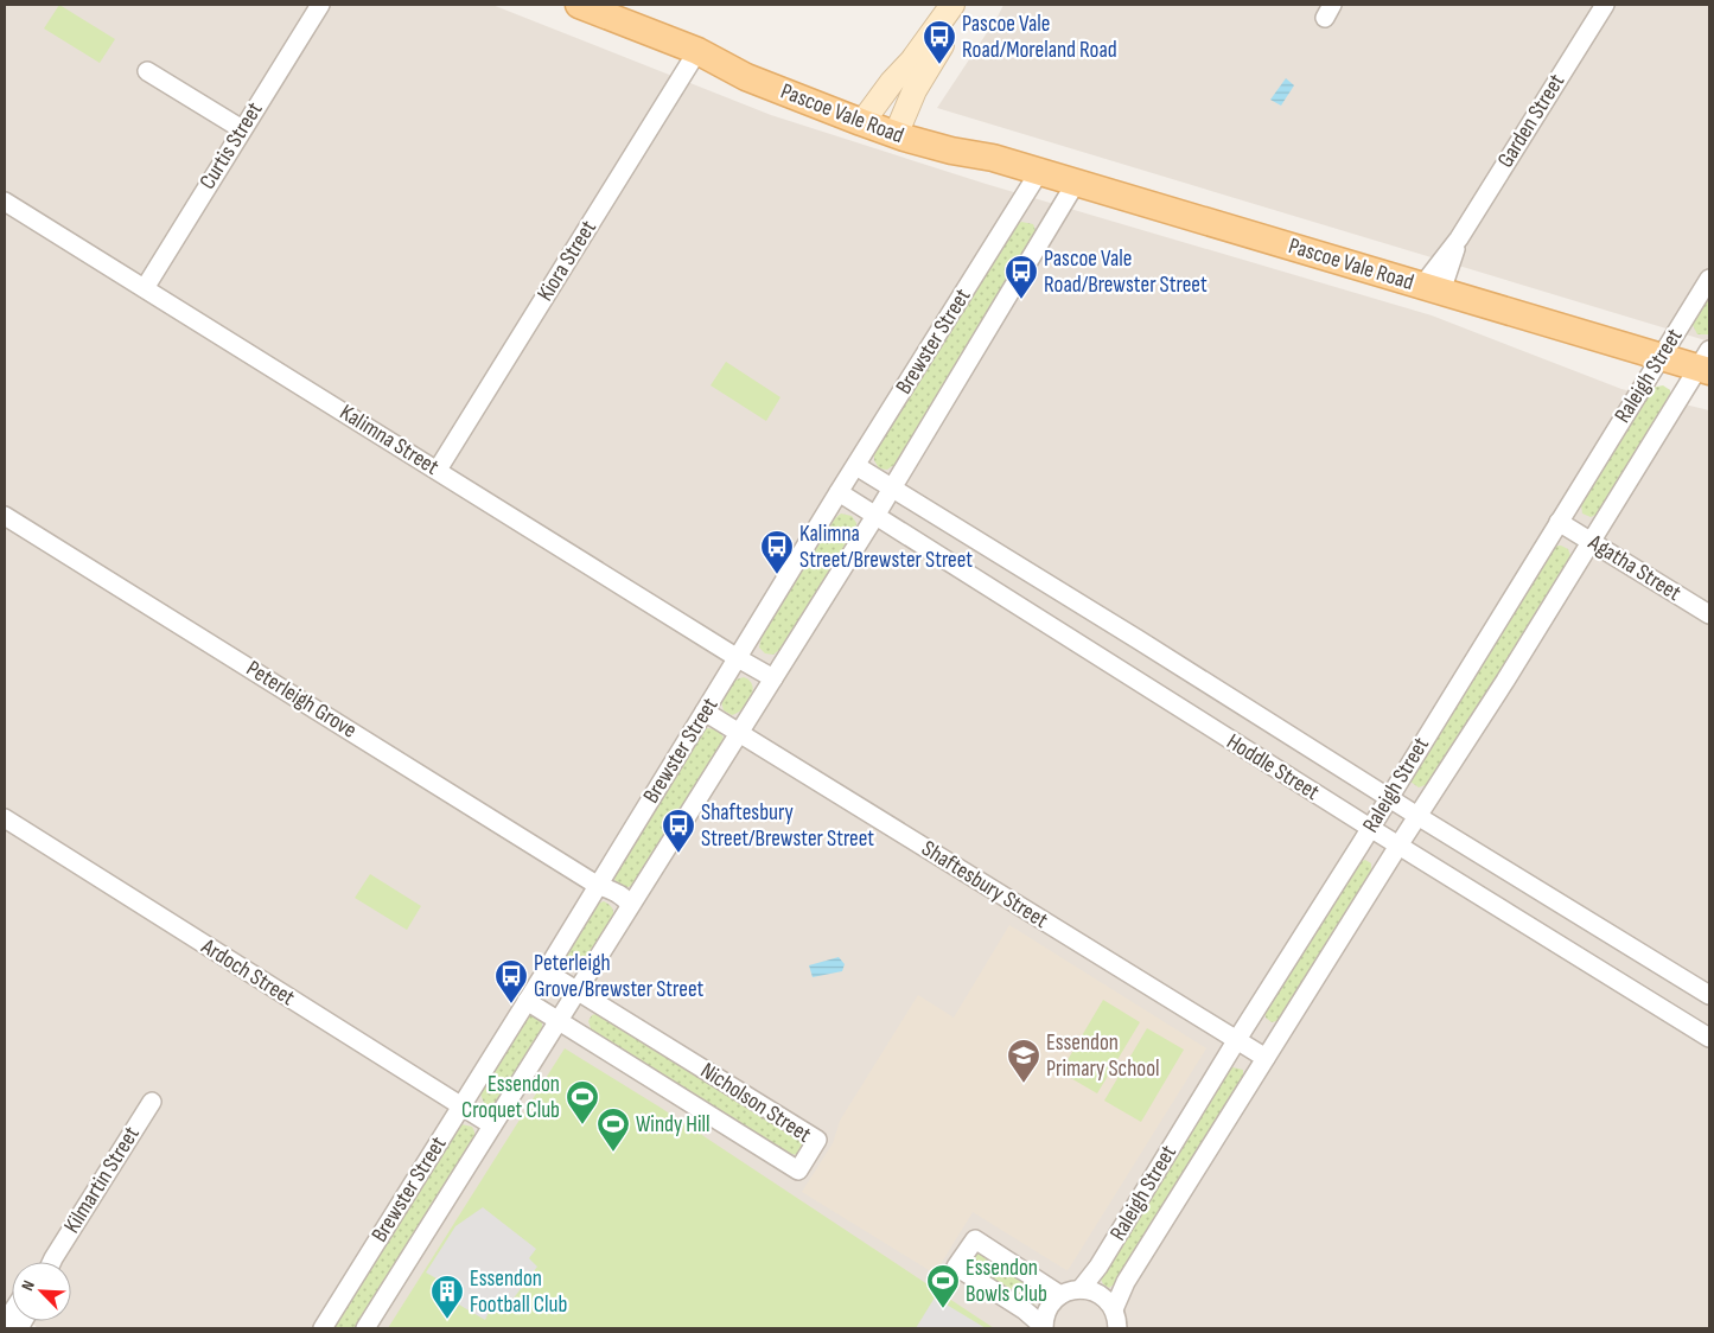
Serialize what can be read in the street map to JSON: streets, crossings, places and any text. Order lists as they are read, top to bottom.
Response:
{
  "streets": {
    "main road": ["Pascoe Vale Road"],
    "street": [
      "Garden Street",
      "Curtis Street",
      "Kiora Street",
      "Brewster Street",
      "Raleigh Street",
      "Kalimna Street",
      "Agatha Street",
      "Peterleigh Grove",
      "Hoddle Street",
      "Shaftesbury Street",
      "Ardoch Street",
      "Nicholson Street",
      "Kilmartin Street"
    ]
  },
  "crossings": [
    ["Pascoe Vale Road", "Garden Street"],
    ["Pascoe Vale Road", "Kiora Street"],
    ["Pascoe Vale Road", "Brewster Street"],
    ["Pascoe Vale Road", "Raleigh Street"],
    ["Curtis Street", "Kalimna Street"],
    ["Kiora Street", "Kalimna Street"],
    ["Brewster Street", "Kalimna Street"],
    ["Brewster Street", "Peterleigh Grove"],
    ["Brewster Street", "Hoddle Street"],
    ["Brewster Street", "Shaftesbury Street"],
    ["Brewster Street", "Ardoch Street"],
    ["Brewster Street", "Nicholson Street"],
    ["Raleigh Street", "Agatha Street"],
    ["Raleigh Street", "Hoddle Street"],
    ["Raleigh Street", "Shaftesbury Street"]
  ],
  "places": {
    "bus stop": [
      "Pascoe Vale Road/Moreland Road",
      "Pascoe Vale Road/Brewster Street",
      "Kalimna Street/Brewster Street",
      "Shaftesbury Street/Brewster Street",
      "Peterleigh Grove/Brewster Street"
    ],
    "school or university": ["Essendon Primary School"],
    "sports": ["Essendon Croquet Club", "Windy Hill", "Essendon Bowls Club"],
    "building": ["Essendon Football Club"]
  },
  "north": "top left"
}
